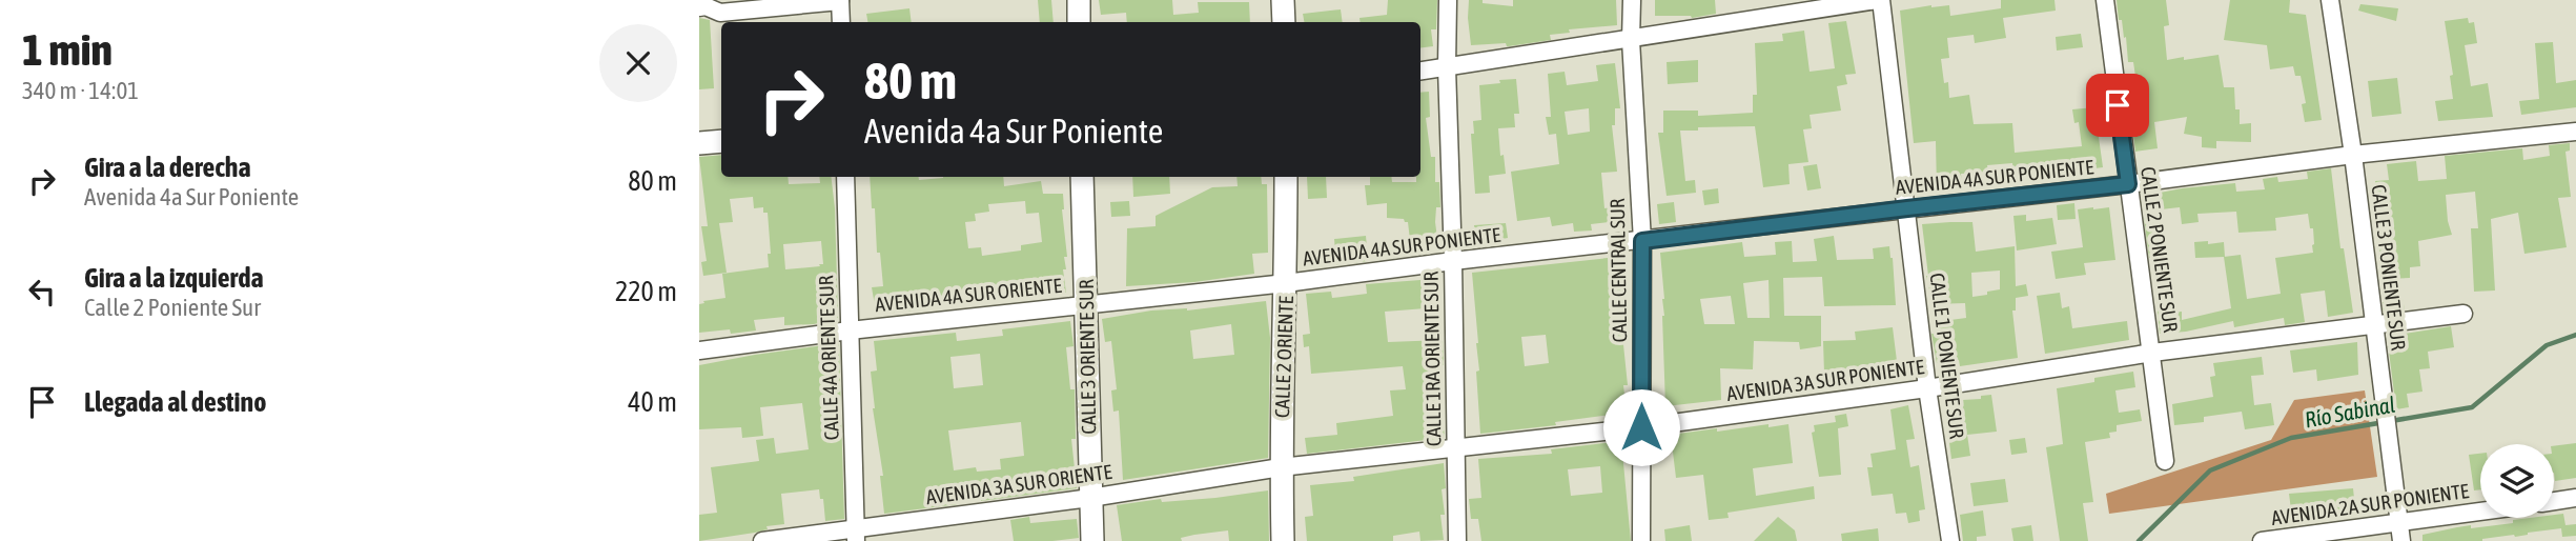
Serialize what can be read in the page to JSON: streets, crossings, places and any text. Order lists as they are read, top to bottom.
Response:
{
  "streets": {
    "main road": ["CALLE 3 ORIENTE SUR", "CALLE 2 ORIENTE"],
    "street": [
      "AVENIDA 4A SUR PONIENTE",
      "CALLE 2 PONIENTE SUR",
      "CALLE 3 PONIENTE SUR",
      "CALLE CENTRAL SUR",
      "AVENIDA 4A SUR ORIENTE",
      "CALLE 1 PONIENTE SUR",
      "CALLE 4A ORIENTE SUR",
      "CALLE 1RA ORIENTE SUR",
      "AVENIDA 3A SUR PONIENTE",
      "AVENIDA 3A SUR ORIENTE",
      "AVENIDA 2A SUR PONIENTE"
    ]
  },
  "crossings": [
    ["AVENIDA 4A SUR PONIENTE", "CALLE 2 PONIENTE SUR"],
    ["AVENIDA 4A SUR PONIENTE", "CALLE 3 PONIENTE SUR"],
    ["AVENIDA 4A SUR PONIENTE", "CALLE CENTRAL SUR"],
    ["AVENIDA 4A SUR PONIENTE", "AVENIDA 4A SUR ORIENTE"],
    ["AVENIDA 4A SUR PONIENTE", "CALLE 1 PONIENTE SUR"],
    ["AVENIDA 4A SUR PONIENTE", "CALLE 2 ORIENTE"],
    ["AVENIDA 4A SUR PONIENTE", "CALLE 1RA ORIENTE SUR"],
    ["CALLE 2 PONIENTE SUR", "AVENIDA 3A SUR PONIENTE"],
    ["CALLE 3 PONIENTE SUR", "AVENIDA 3A SUR PONIENTE"],
    ["CALLE 3 PONIENTE SUR", "AVENIDA 2A SUR PONIENTE"],
    ["CALLE CENTRAL SUR", "AVENIDA 3A SUR PONIENTE"],
    ["AVENIDA 4A SUR ORIENTE", "CALLE 3 ORIENTE SUR"],
    ["AVENIDA 4A SUR ORIENTE", "CALLE 2 ORIENTE"],
    ["AVENIDA 4A SUR ORIENTE", "CALLE 4A ORIENTE SUR"],
    ["CALLE 1 PONIENTE SUR", "AVENIDA 3A SUR PONIENTE"],
    ["CALLE 3 ORIENTE SUR", "AVENIDA 3A SUR ORIENTE"],
    ["CALLE 2 ORIENTE", "AVENIDA 3A SUR PONIENTE"],
    ["CALLE 2 ORIENTE", "AVENIDA 3A SUR ORIENTE"],
    ["CALLE 4A ORIENTE SUR", "AVENIDA 3A SUR ORIENTE"],
    ["CALLE 1RA ORIENTE SUR", "AVENIDA 3A SUR PONIENTE"],
    ["AVENIDA 3A SUR PONIENTE", "AVENIDA 3A SUR ORIENTE"]
  ],
  "water": ["Río Sabinal"],
  "page": {
    "heading": ["1 min", "340 m · 14:01"],
    "turn": ["80 m", "Avenida 4a Sur Poniente"],
    "list": [
      {
        "name": "Gira a la derecha",
        "note": "Avenida 4a Sur Poniente",
        "value": "80 m"
      },
      {
        "name": "Gira a la izquierda",
        "note": "Calle 2 Poniente Sur",
        "value": "220 m"
      },
      {
        "name": "Llegada al destino",
        "value": "40 m"
      }
    ]
  }
}
